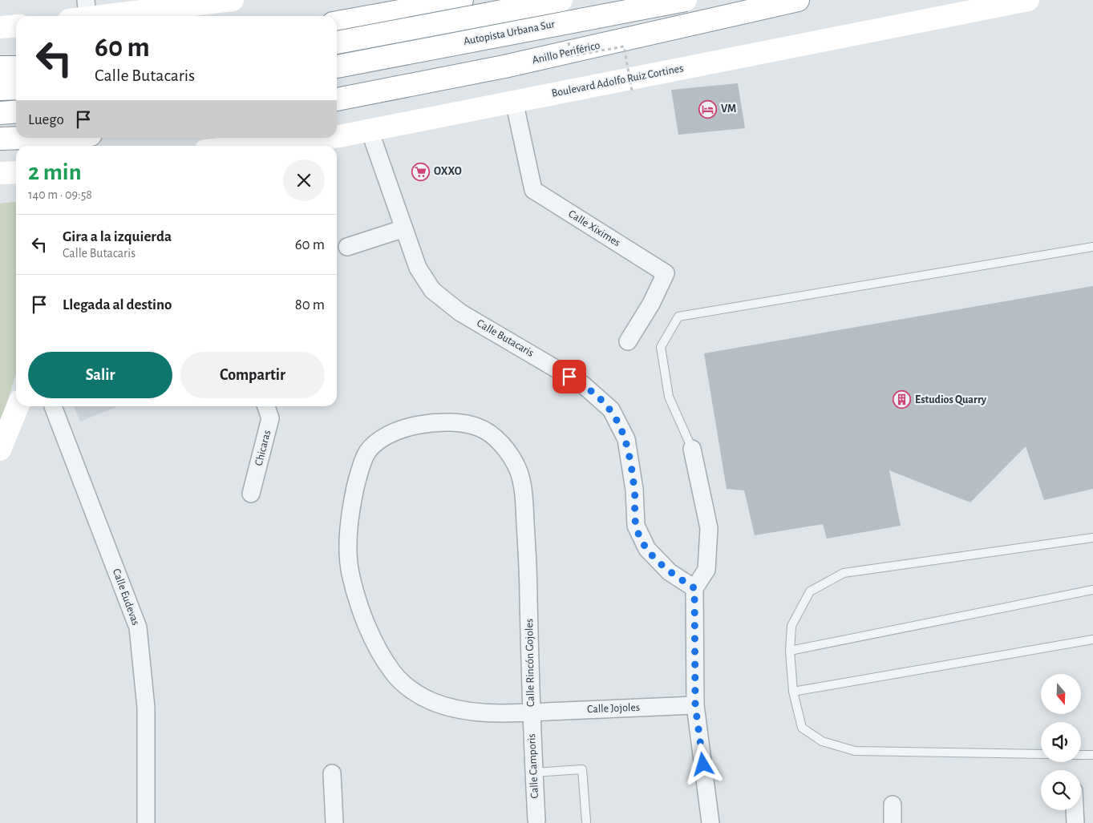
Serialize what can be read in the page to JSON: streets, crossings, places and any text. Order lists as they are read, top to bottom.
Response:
{
  "streets": {
    "main road": ["Autopista Urbana Sur", "Anillo Periférico", "Boulevard Adolfo Ruiz Cortines"],
    "street": [
      "Calle Xiximes",
      "Calle Butacaris",
      "Chicaras",
      "Calle Eudevas",
      "Calle Rincón Gojoles",
      "Calle Jojoles",
      "Calle Camporis"
    ]
  },
  "crossings": [
    ["Boulevard Adolfo Ruiz Cortines", "Calle Xiximes"],
    ["Boulevard Adolfo Ruiz Cortines", "Calle Butacaris"],
    ["Calle Rincón Gojoles", "Calle Jojoles"],
    ["Calle Rincón Gojoles", "Calle Camporis"],
    ["Calle Jojoles", "Calle Camporis"]
  ],
  "places": {
    "hotel": ["VM"],
    "supermarket": ["OXXO"],
    "building": ["Estudios Quarry"]
  },
  "north": "bottom",
  "page": {
    "turn": ["60 m", "Calle Butacaris"],
    "then": "Luego",
    "heading": ["2 min", "140 m · 09:58"],
    "list": [
      {
        "name": "Gira a la izquierda",
        "note": "Calle Butacaris",
        "value": "60 m"
      },
      {
        "name": "Llegada al destino",
        "value": "80 m"
      }
    ],
    "buttons": ["Salir", "Compartir"]
  }
}
